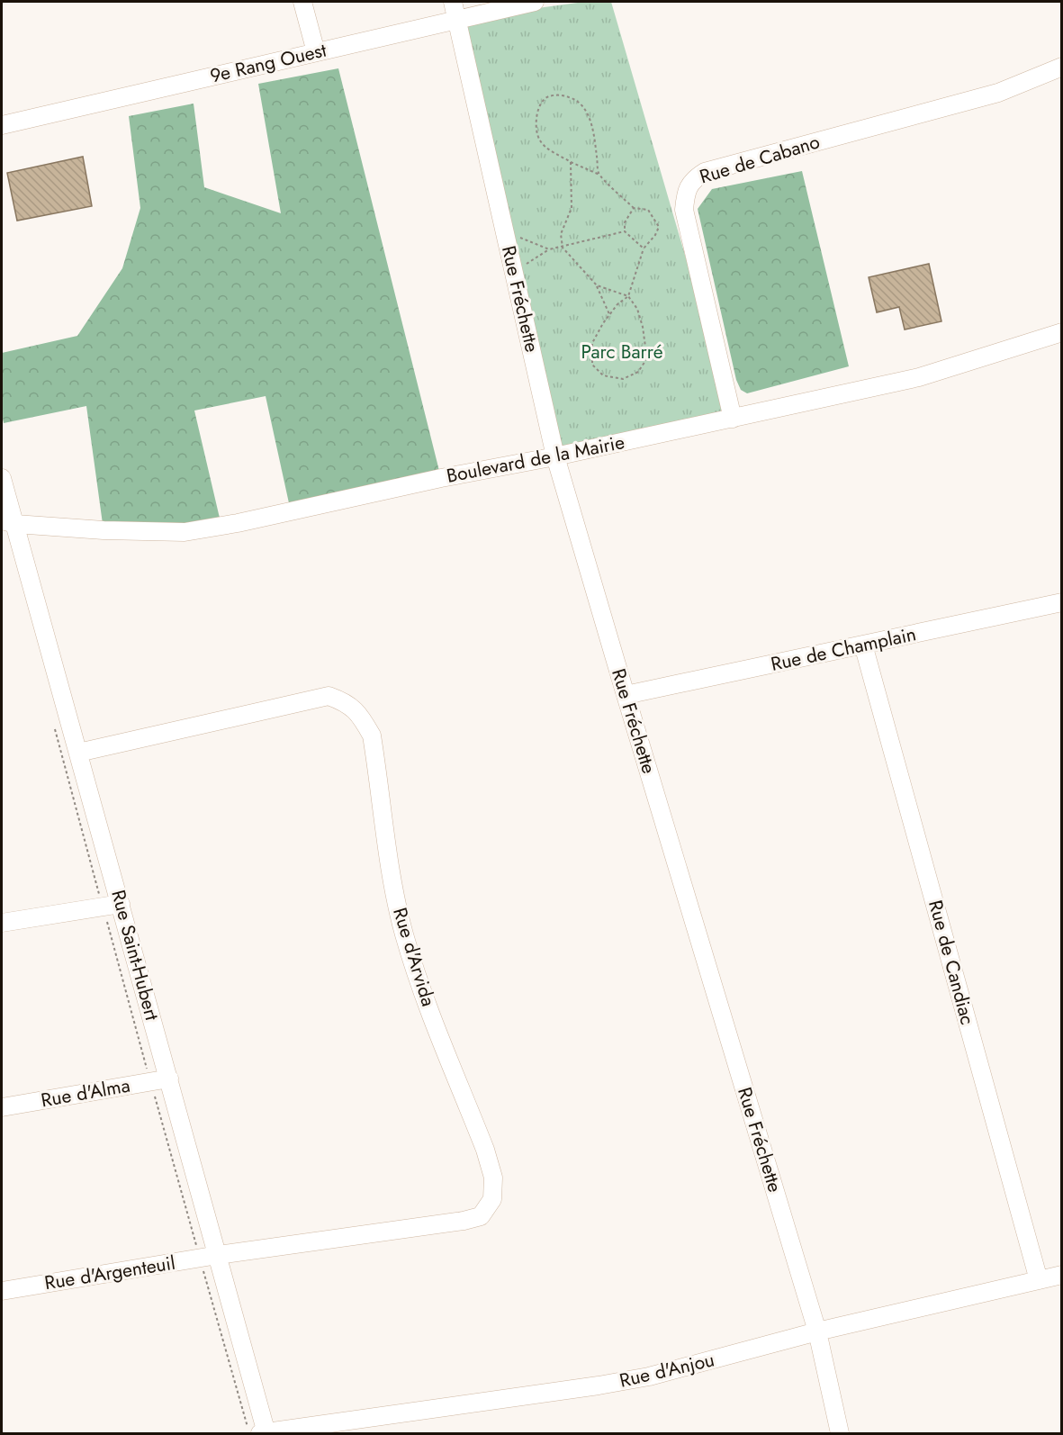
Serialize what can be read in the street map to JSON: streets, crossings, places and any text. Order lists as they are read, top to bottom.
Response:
{
  "streets": {
    "street": [
      "9e Rang Ouest",
      "Rue de Cabano",
      "Rue Fréchette",
      "Boulevard de la Mairie",
      "Rue de Champlain",
      "Rue Saint-Hubert",
      "Rue d'Arvida",
      "Rue de Candiac",
      "Rue d'Alma",
      "Rue d'Argenteuil",
      "Rue d'Anjou"
    ]
  },
  "crossings": [
    ["9e Rang Ouest", "Rue Fréchette"],
    ["Rue de Cabano", "Boulevard de la Mairie"],
    ["Rue Fréchette", "Boulevard de la Mairie"],
    ["Rue Fréchette", "Rue de Champlain"],
    ["Rue Fréchette", "Rue d'Anjou"],
    ["Boulevard de la Mairie", "Rue Saint-Hubert"],
    ["Rue de Champlain", "Rue de Candiac"],
    ["Rue Saint-Hubert", "Rue d'Arvida"],
    ["Rue Saint-Hubert", "Rue d'Alma"],
    ["Rue Saint-Hubert", "Rue d'Argenteuil"],
    ["Rue Saint-Hubert", "Rue d'Anjou"],
    ["Rue d'Arvida", "Rue d'Argenteuil"],
    ["Rue de Candiac", "Rue d'Anjou"]
  ],
  "parks": ["Parc Barré"]
}
